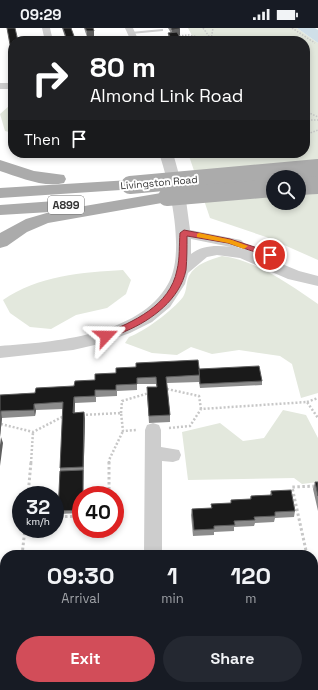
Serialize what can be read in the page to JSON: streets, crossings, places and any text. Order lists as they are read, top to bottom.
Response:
{
  "streets": {
    "main road": ["Livingston Road", "A899"]
  },
  "page": {
    "status": "09:29",
    "turn": ["80 m", "Almond Link Road"],
    "then": "Then",
    "speed": "32 km/h",
    "limit": "40",
    "eta": [
      "09:30",
      "Arrival",
      "1",
      "min",
      "120",
      "m"
    ],
    "buttons": ["Exit", "Share"]
  }
}
